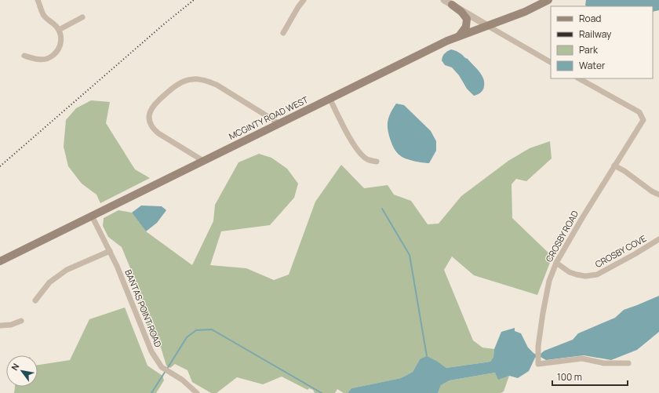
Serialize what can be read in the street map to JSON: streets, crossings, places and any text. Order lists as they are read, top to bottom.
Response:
{
  "streets": {
    "main road": ["MCGINTY ROAD WEST"],
    "street": ["CROSBY ROAD", "CROSBY COVE", "BANTAS POINT ROAD"]
  },
  "crossings": [
    ["MCGINTY ROAD WEST", "BANTAS POINT ROAD"],
    ["CROSBY ROAD", "CROSBY COVE"]
  ],
  "legend": [
    "Road",
    "Railway",
    "Park",
    "Water"
  ],
  "scale_bar": "100 m",
  "north": "top left"
}
